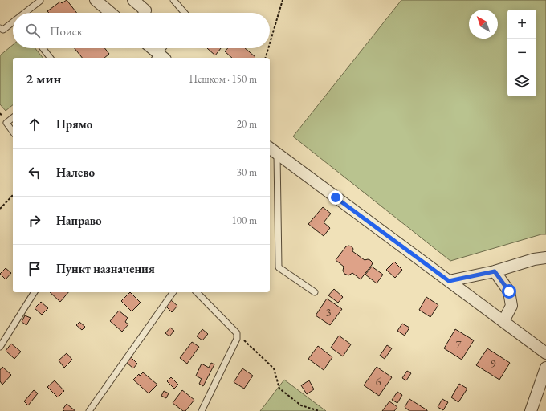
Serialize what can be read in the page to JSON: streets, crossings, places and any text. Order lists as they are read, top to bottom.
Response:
{
  "house_numbers": [
    "3",
    "7",
    "9",
    "6"
  ],
  "north": "top left",
  "page": {
    "map_buttons": ["+", "−"],
    "search": "Поиск",
    "heading": ["2 мин", "Пешком · 150 m"],
    "list": [
      ["Прямо", "20 m"],
      ["Налево", "30 m"],
      ["Направо", "100 m"],
      "Пункт назначения"
    ]
  }
}
